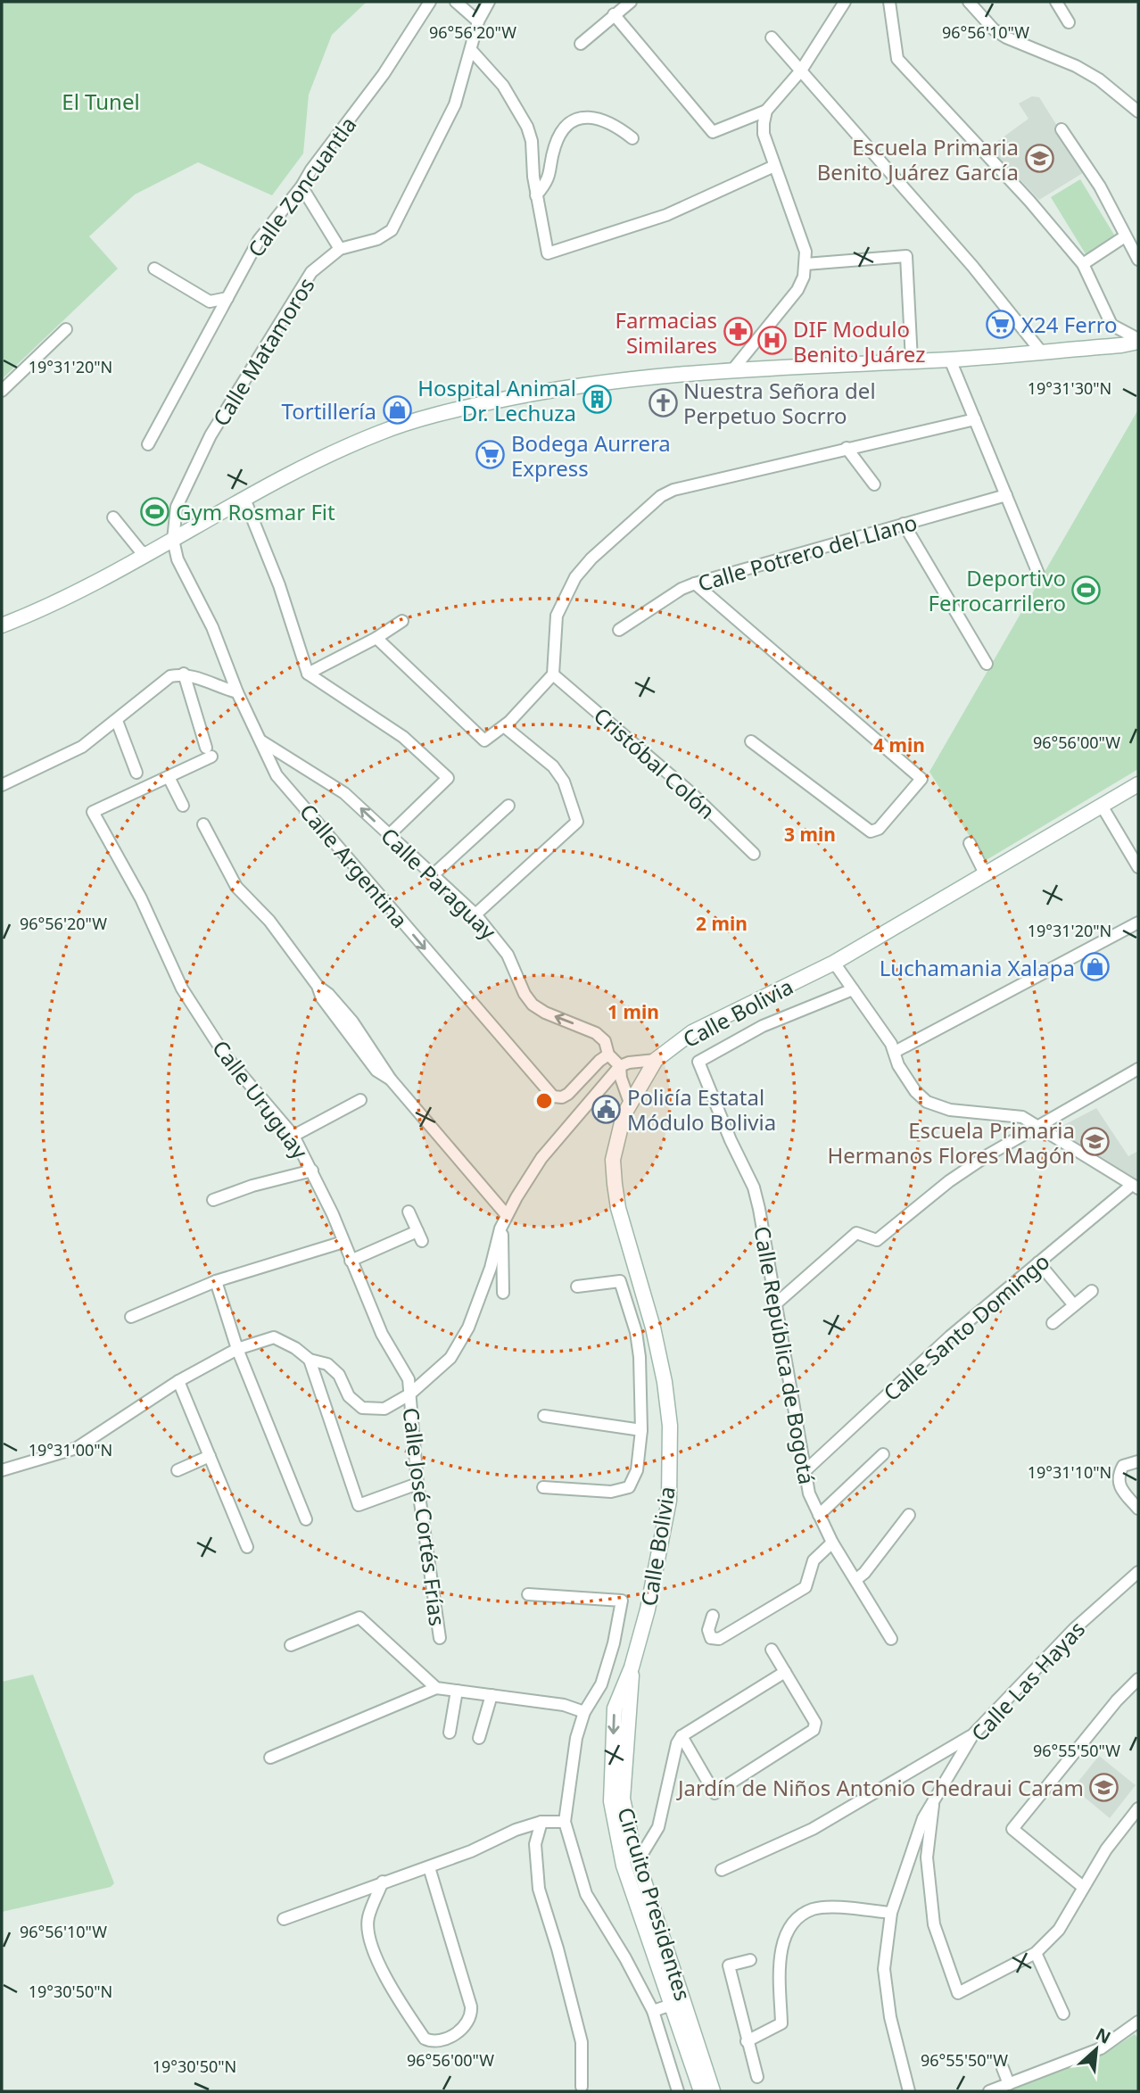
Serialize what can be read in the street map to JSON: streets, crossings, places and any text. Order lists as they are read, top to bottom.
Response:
{
  "streets": {
    "main road": ["Calle Bolivia", "Circuito Presidentes"],
    "street": [
      "Calle Zoncuantla",
      "Calle Matamoros",
      "Calle Potrero del Llano",
      "Cristóbal Colón",
      "Calle Argentina",
      "Calle Paraguay",
      "Calle Uruguay",
      "Calle Santo Domingo",
      "Calle República de Bogotá",
      "Calle José Cortés Frías",
      "Calle Las Hayas"
    ]
  },
  "crossings": [
    ["Calle Matamoros", "Calle Argentina"],
    ["Calle Argentina", "Calle Paraguay"],
    ["Calle Bolivia", "Circuito Presidentes"],
    ["Calle Uruguay", "Calle José Cortés Frías"],
    ["Calle Santo Domingo", "Calle República de Bogotá"]
  ],
  "one_way": ["Calle Argentina", "Calle Paraguay"],
  "parks": ["El Tunel"],
  "places": {
    "school or university": ["Escuela Primaria Benito Juárez García", "Escuela Primaria Hermanos Flores Magón", "Jardín de Niños Antonio Chedraui Caram"],
    "supermarket": ["X24 Ferro", "Bodega Aurrera Express"],
    "pharmacy": ["Farmacias Similares"],
    "hospital": ["DIF Modulo Benito Juárez"],
    "building": ["Hospital Animal Dr. Lechuza"],
    "church": ["Nuestra Señora del Perpetuo Socrro"],
    "shop": ["Tortillería", "Luchamania Xalapa"],
    "sports": ["Gym Rosmar Fit", "Deportivo Ferrocarrilero"],
    "public building": ["Policía Estatal Módulo Bolivia"]
  },
  "north": "top right",
  "coordinates": [
    "96°56'20\"W",
    "96°56'10\"W",
    "19°31'20\"N",
    "19°31'30\"N",
    "96°56'00\"W",
    "19°31'00\"N",
    "19°31'10\"N",
    "96°55'50\"W",
    "19°30'50\"N"
  ],
  "rings": [
    "4 min",
    "3 min",
    "2 min",
    "1 min"
  ]
}
